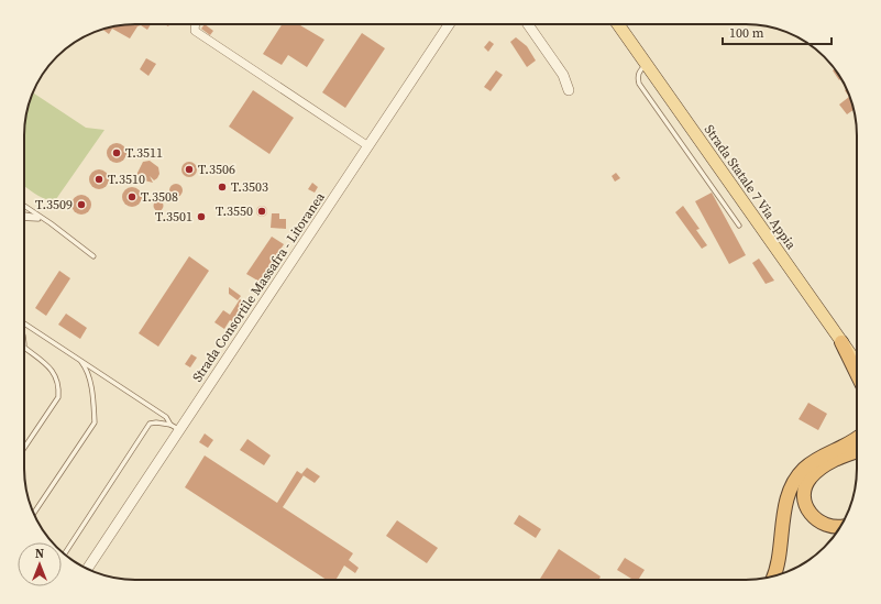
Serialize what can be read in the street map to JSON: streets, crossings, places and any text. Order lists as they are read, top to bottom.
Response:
{
  "streets": {
    "main road": ["Strada Statale 7 Via Appia"],
    "street": ["Strada Consortile Massafra - Litoranea"]
  },
  "places": [
    "T.3511",
    "T.3506",
    "T.3510",
    "T.3503",
    "T.3508",
    "T.3509",
    "T.3550",
    "T.3501"
  ],
  "scale_bar": "100 m",
  "north": "top"
}
